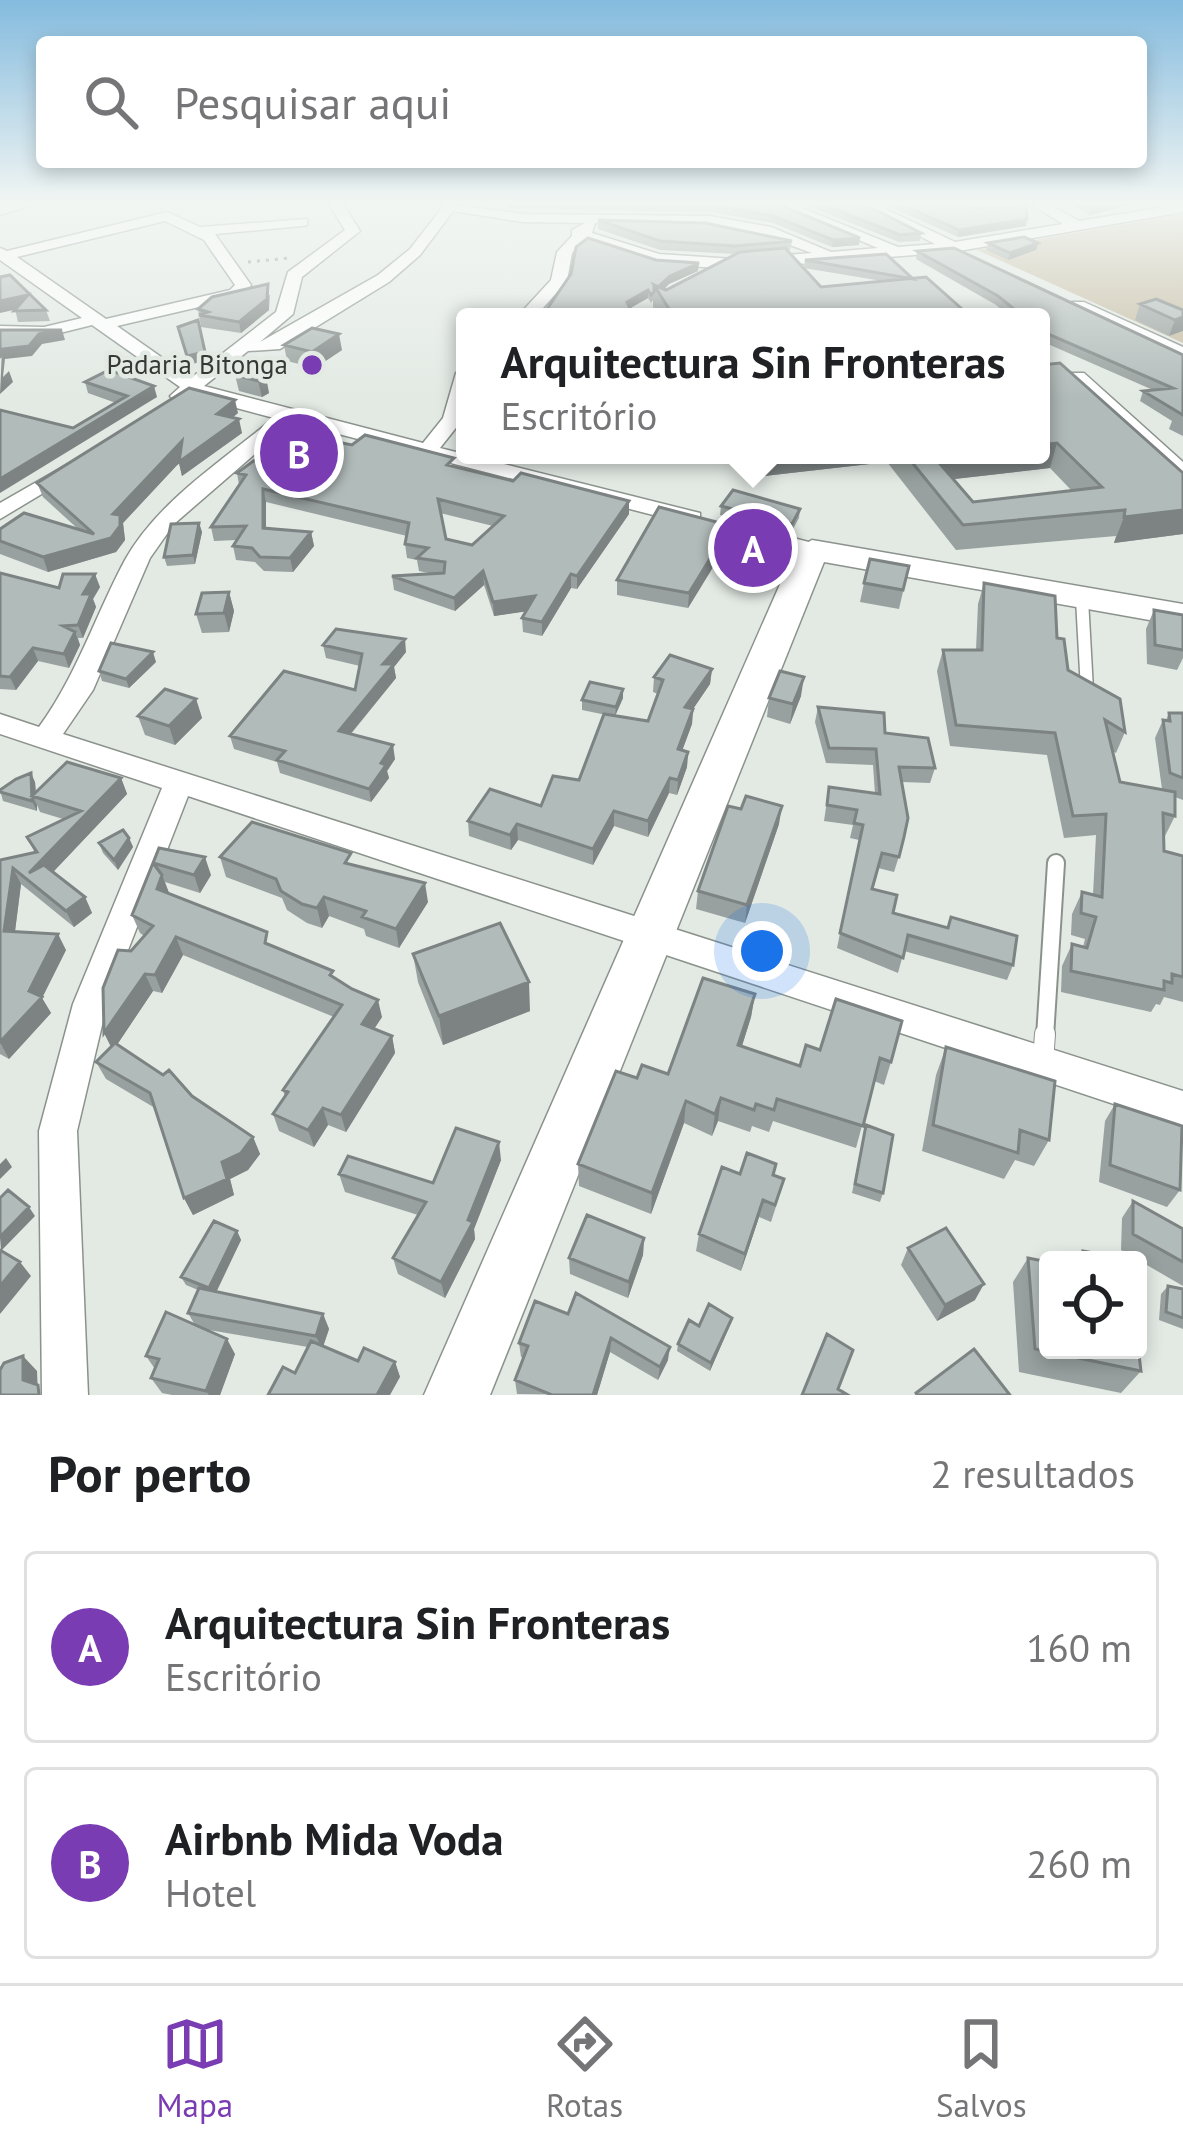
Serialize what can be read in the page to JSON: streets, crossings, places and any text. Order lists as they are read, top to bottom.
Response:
{
  "places": ["Padaria Bitonga"],
  "page": {
    "search": "Pesquisar aqui",
    "popup": ["Arquitectura Sin Fronteras", "Escritório"],
    "pins": ["B", "A"],
    "heading": ["Por perto", "2 resultados"],
    "list": [
      {
        "mark": "A",
        "name": "Arquitectura Sin Fronteras",
        "note": "Escritório",
        "value": "160 m"
      },
      {
        "mark": "B",
        "name": "Airbnb Mida Voda",
        "note": "Hotel",
        "value": "260 m"
      }
    ],
    "nav": ["Mapa", "Rotas", "Salvos"]
  }
}
